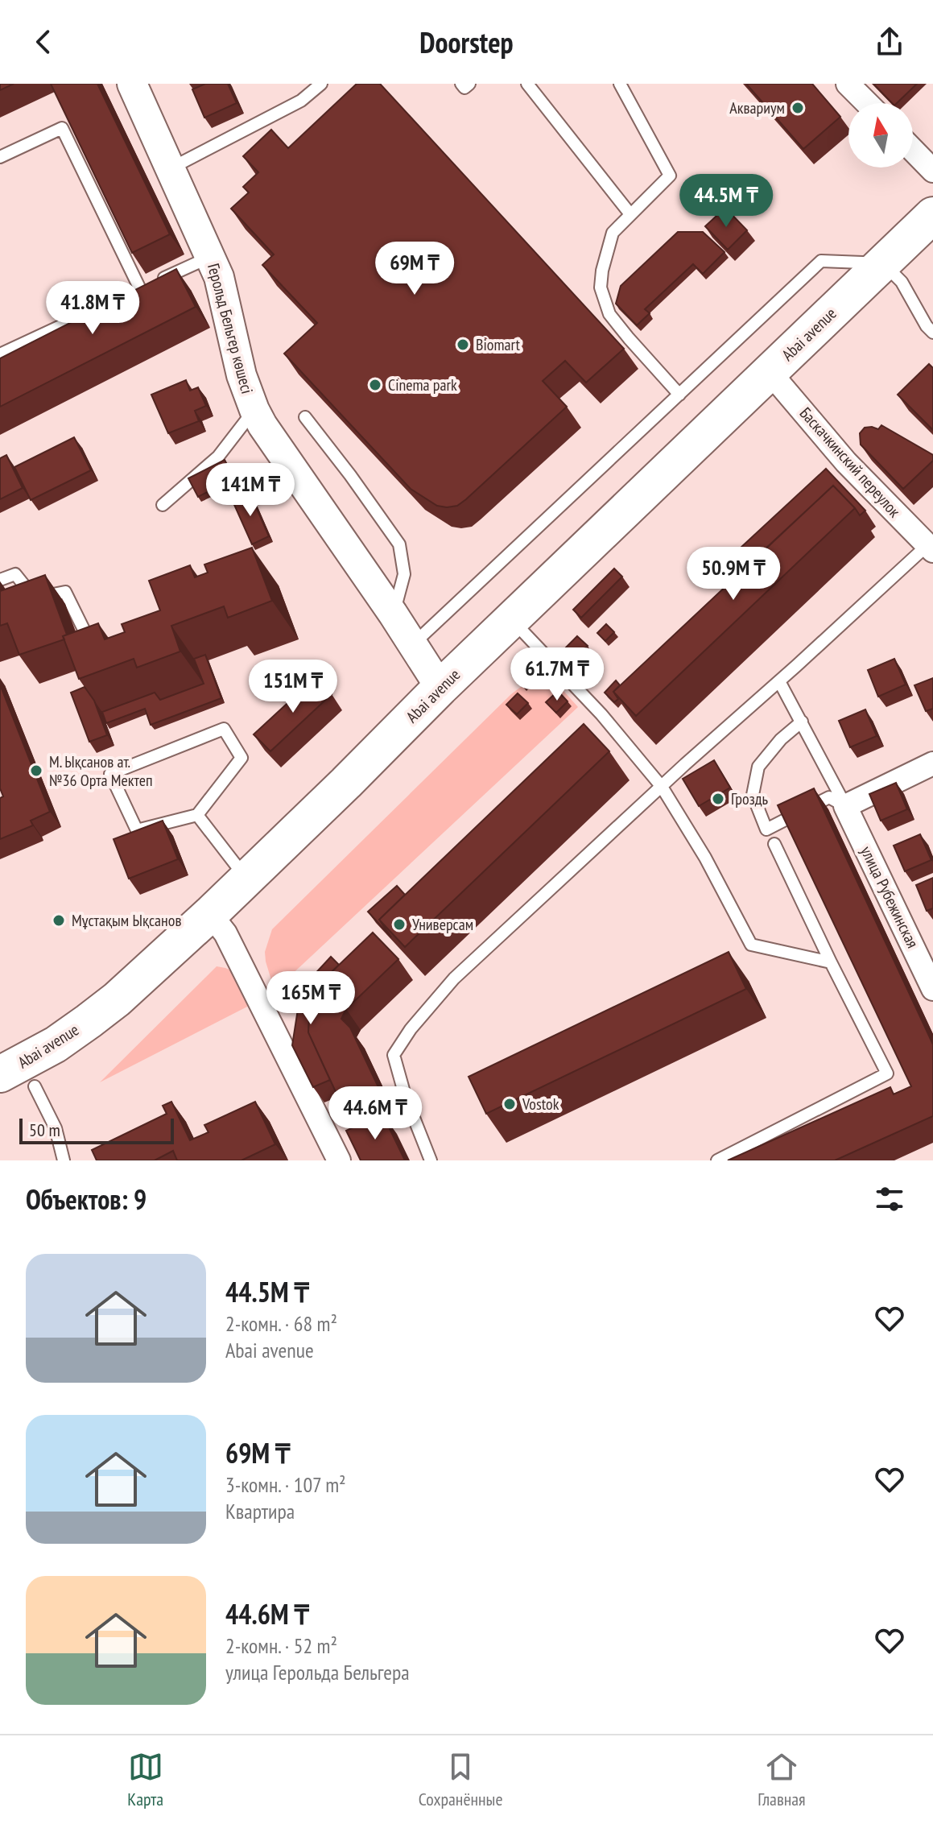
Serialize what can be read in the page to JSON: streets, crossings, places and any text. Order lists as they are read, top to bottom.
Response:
{
  "streets": {
    "main road": ["Abai avenue"],
    "street": ["Герольд Бельгер көшесі", "Баскачкинский переулок", "улица Рубежинская"]
  },
  "crossings": [
    ["Герольд Бельгер көшесі", "Abai avenue"],
    ["Abai avenue", "Баскачкинский переулок"]
  ],
  "places": [
    "Аквариум",
    "Biomart",
    "Cinema park",
    "М. Ықсанов ат. №36 Орта Мектеп",
    "Гроздь",
    "Мұстақым Ықсанов",
    "Универсам",
    "Vostok"
  ],
  "scale_bar": "50 m",
  "north": "top",
  "page": {
    "header": "Doorstep",
    "price": [
      "44.5M ₸",
      "69M ₸",
      "41.8M ₸",
      "141M ₸",
      "50.9M ₸",
      "61.7M ₸",
      "151M ₸",
      "165M ₸",
      "44.6M ₸"
    ],
    "scale": "50 m",
    "heading": "Объектов: 9",
    "list": [
      {
        "name": "44.5M ₸",
        "note": "2-комн. · 68 m² · Abai avenue"
      },
      {
        "name": "69M ₸",
        "note": "3-комн. · 107 m² · Квартира"
      },
      {
        "name": "44.6M ₸",
        "note": "2-комн. · 52 m² · улица Герольда Бельгера"
      }
    ],
    "tabs": ["Карта", "Сохранённые", "Главная"]
  }
}
